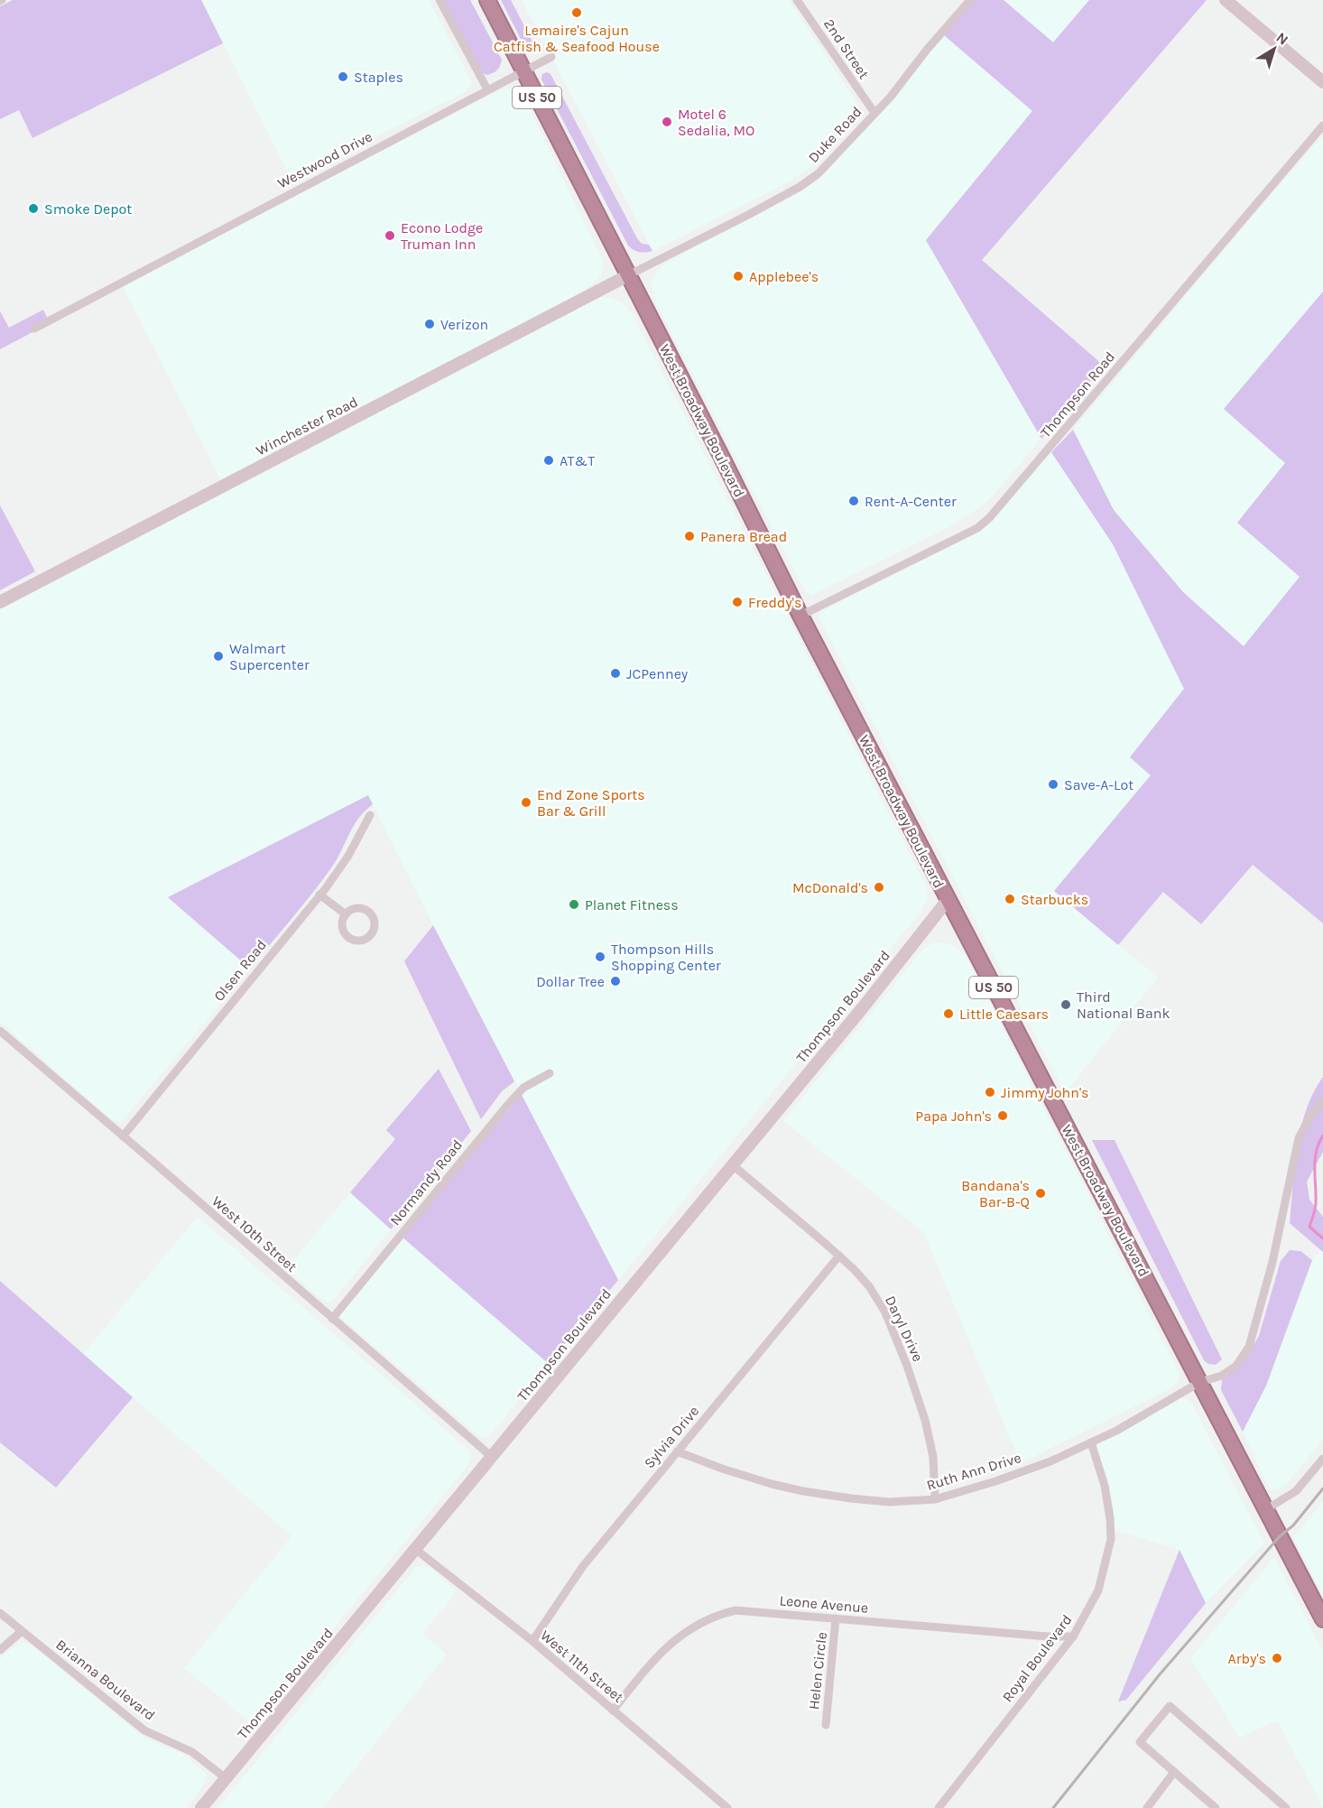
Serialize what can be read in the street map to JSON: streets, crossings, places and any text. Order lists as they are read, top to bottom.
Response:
{
  "streets": {
    "highway": ["US 50", "West Broadway Boulevard"],
    "main road": ["Winchester Road", "Thompson Boulevard"],
    "street": [
      "2nd Street",
      "Duke Road",
      "Westwood Drive",
      "Thompson Road",
      "Olsen Road",
      "Normandy Road",
      "West 10th Street",
      "Daryl Drive",
      "Sylvia Drive",
      "Ruth Ann Drive",
      "Leone Avenue",
      "Royal Boulevard",
      "West 11th Street",
      "Helen Circle",
      "Brianna Boulevard"
    ]
  },
  "crossings": [
    ["2nd Street", "Duke Road"],
    ["Duke Road", "West Broadway Boulevard"],
    ["Duke Road", "Winchester Road"],
    ["Westwood Drive", "West Broadway Boulevard"],
    ["Thompson Road", "West Broadway Boulevard"],
    ["West Broadway Boulevard", "Winchester Road"],
    ["West Broadway Boulevard", "Thompson Boulevard"],
    ["West Broadway Boulevard", "Ruth Ann Drive"],
    ["Olsen Road", "West 10th Street"],
    ["Thompson Boulevard", "West 10th Street"],
    ["Thompson Boulevard", "Daryl Drive"],
    ["Thompson Boulevard", "West 11th Street"],
    ["Thompson Boulevard", "Brianna Boulevard"],
    ["Normandy Road", "West 10th Street"],
    ["Daryl Drive", "Sylvia Drive"],
    ["Daryl Drive", "Ruth Ann Drive"],
    ["Sylvia Drive", "Ruth Ann Drive"],
    ["Sylvia Drive", "West 11th Street"],
    ["Ruth Ann Drive", "Royal Boulevard"],
    ["Leone Avenue", "Royal Boulevard"],
    ["Leone Avenue", "West 11th Street"],
    ["Leone Avenue", "Helen Circle"]
  ],
  "places": [
    "Lemaire's Cajun Catfish & Seafood House",
    "Staples",
    "Motel 6 Sedalia, MO",
    "Smoke Depot",
    "Econo Lodge Truman Inn",
    "Applebee's",
    "Verizon",
    "AT&T",
    "Rent-A-Center",
    "Panera Bread",
    "Freddy's",
    "Walmart Supercenter",
    "JCPenney",
    "Save-A-Lot",
    "End Zone Sports Bar & Grill",
    "McDonald's",
    "Starbucks",
    "Planet Fitness",
    "Thompson Hills Shopping Center",
    "Dollar Tree",
    "Third National Bank",
    "Little Caesars",
    "Jimmy John's",
    "Papa John's",
    "Bandana's Bar-B-Q",
    "Arby's"
  ],
  "north": "top right"
}
